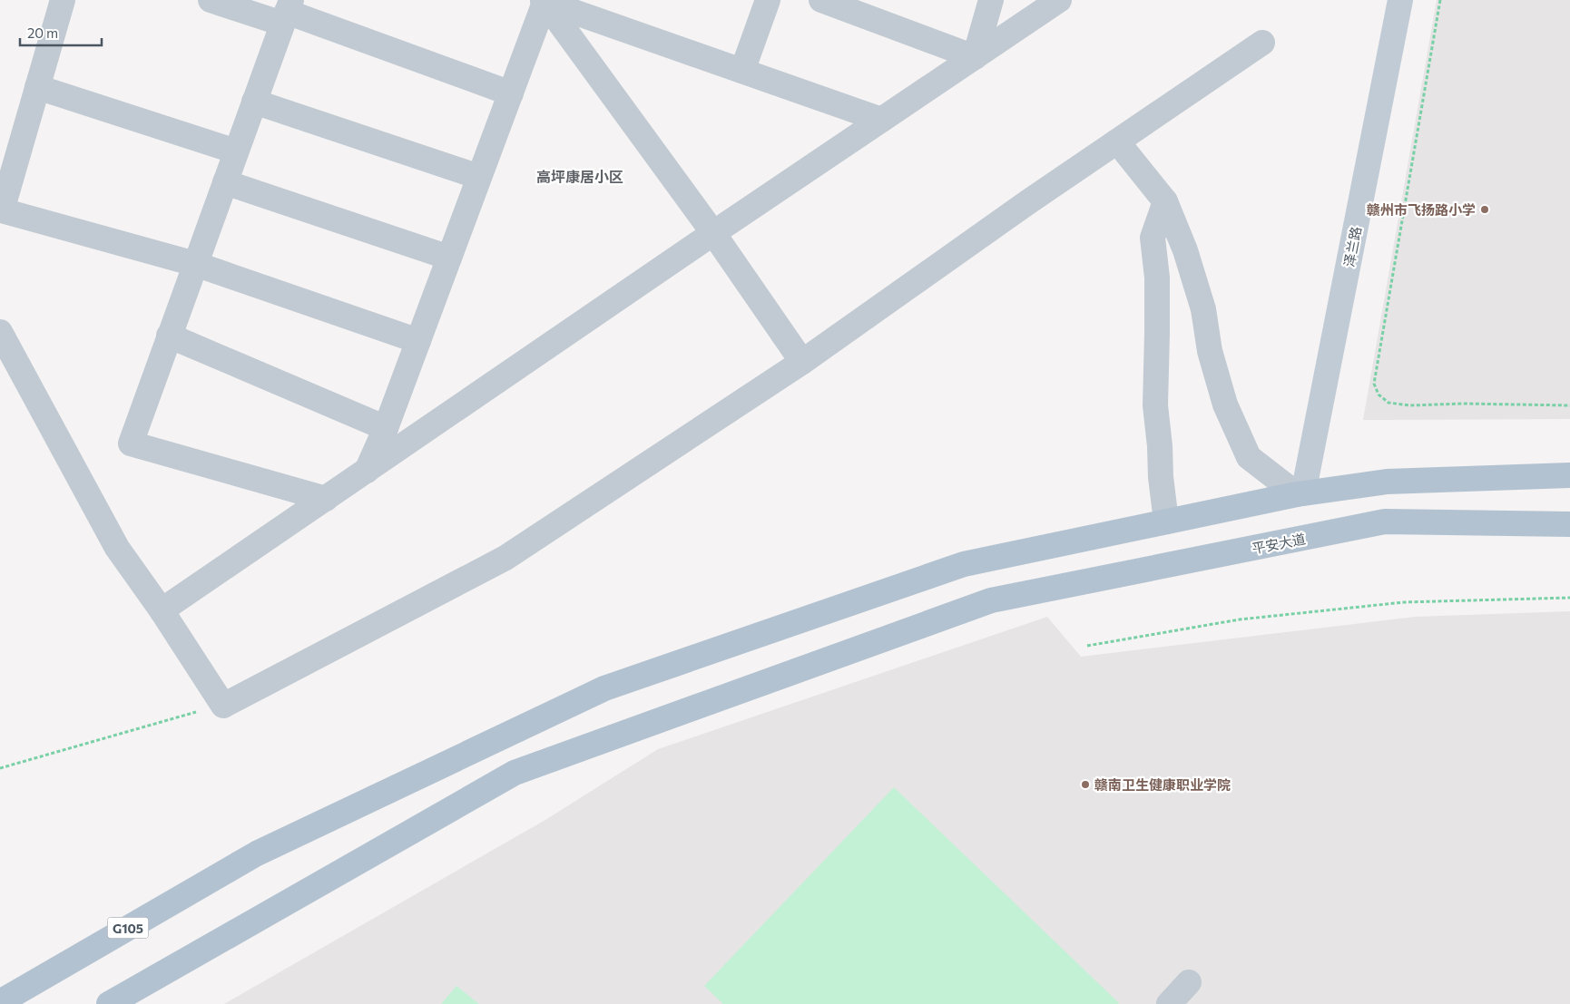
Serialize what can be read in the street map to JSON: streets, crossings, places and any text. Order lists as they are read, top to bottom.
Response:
{
  "streets": {
    "main road": ["平安大道", "G105"],
    "street": ["泽兰路"]
  },
  "districts": ["高坪康居小区"],
  "places": ["赣州市飞扬路小学", "赣南卫生健康职业学院"],
  "scale_bar": "20 m"
}
